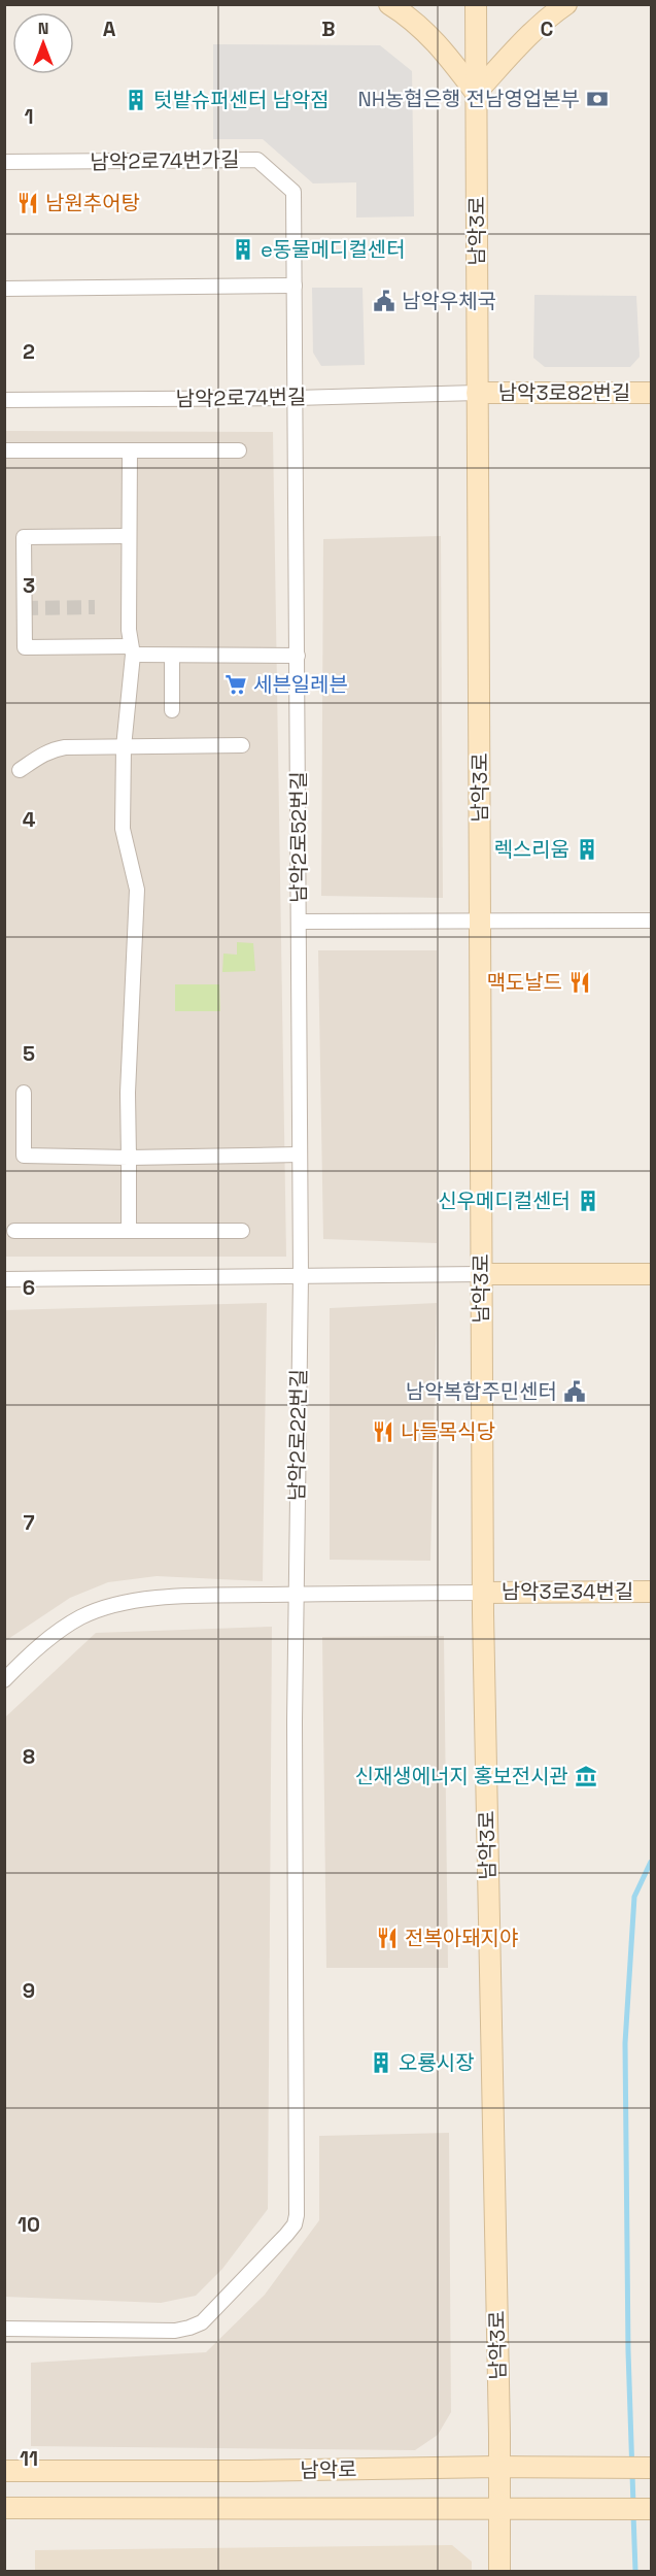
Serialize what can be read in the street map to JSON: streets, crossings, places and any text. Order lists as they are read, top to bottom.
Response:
{
  "streets": {
    "street": [
      "남악2로74번가길",
      "남악3로",
      "남악3로82번길",
      "남악2로74번길",
      "남악2로52번길",
      "남악2로22번길",
      "남악3로34번길",
      "남악로"
    ]
  },
  "crossings": [
    ["남악2로74번가길", "남악2로74번길"],
    ["남악2로74번가길", "남악2로52번길"],
    ["남악3로", "남악3로82번길"],
    ["남악3로", "남악2로74번길"],
    ["남악3로", "남악3로34번길"],
    ["남악3로", "남악로"],
    ["남악3로82번길", "남악2로74번길"],
    ["남악2로74번길", "남악2로52번길"],
    ["남악2로52번길", "남악2로22번길"]
  ],
  "places": {
    "bank": ["NH농협은행 전남영업본부"],
    "building": [
      "텃밭슈퍼센터 남악점",
      "e동물메디컬센터",
      "렉스리움",
      "신우메디컬센터",
      "오룡시장"
    ],
    "restaurant": [
      "남원추어탕",
      "맥도날드",
      "나들목식당",
      "전복아돼지야"
    ],
    "public building": ["남악우체국", "남악복합주민센터"],
    "supermarket": ["세븐일레븐"],
    "museum": ["신재생에너지 홍보전시관"]
  },
  "north": "top",
  "grid": {
    "columns": ["A", "B", "C"],
    "rows": [
      "1",
      "2",
      "3",
      "4",
      "5",
      "6",
      "7",
      "8",
      "9",
      "10",
      "11"
    ]
  }
}
